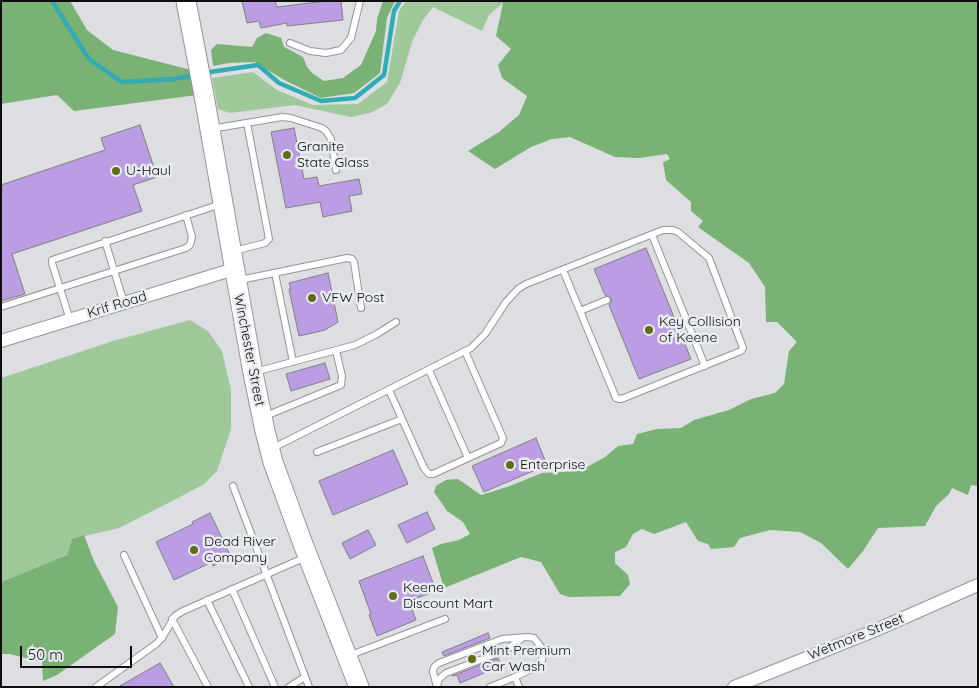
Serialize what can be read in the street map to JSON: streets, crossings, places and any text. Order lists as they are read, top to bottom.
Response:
{
  "streets": {
    "main road": ["Winchester Street"],
    "street": ["Krif Road", "Wetmore Street"]
  },
  "crossings": [
    ["Krif Road", "Winchester Street"]
  ],
  "places": [
    "Granite State Glass",
    "U-Haul",
    "VFW Post",
    "Key Collision of Keene",
    "Enterprise",
    "Dead River Company",
    "Keene Discount Mart",
    "Mint Premium Car Wash"
  ],
  "scale_bar": "50 m"
}
